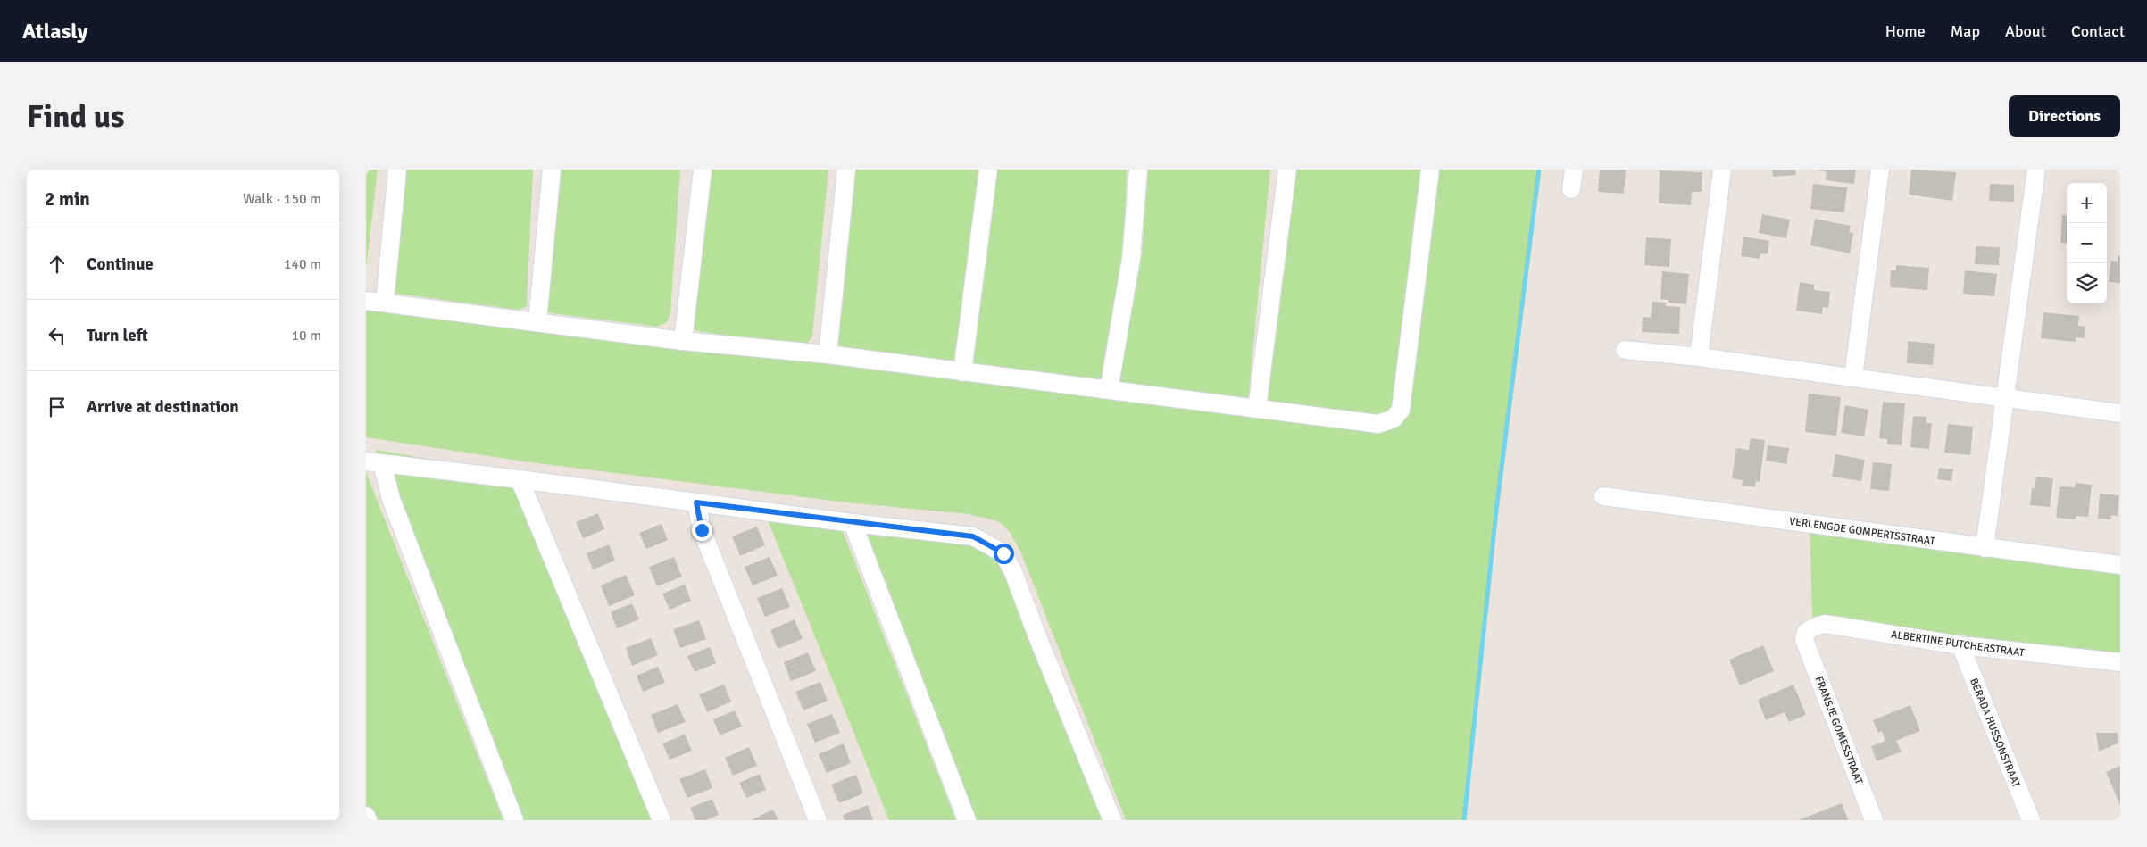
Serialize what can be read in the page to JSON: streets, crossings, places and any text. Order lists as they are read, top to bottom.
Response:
{
  "streets": {
    "street": [
      "VERLENGDE GOMPERTSSTRAAT",
      "ALBERTINE PUTCHERSTRAAT",
      "FRANSJE GOMESSTRAAT",
      "BERADA HUSSONSTRAAT"
    ]
  },
  "crossings": [
    ["ALBERTINE PUTCHERSTRAAT", "FRANSJE GOMESSTRAAT"],
    ["ALBERTINE PUTCHERSTRAAT", "BERADA HUSSONSTRAAT"]
  ],
  "page": {
    "header": "Atlasly",
    "nav": [
      "Home",
      "Map",
      "About",
      "Contact"
    ],
    "buttons": "Directions",
    "title": "Find us",
    "heading": ["2 min", "Walk · 150 m"],
    "map_buttons": ["+", "−"],
    "list": [
      ["Continue", "140 m"],
      ["Turn left", "10 m"],
      "Arrive at destination"
    ]
  }
}
